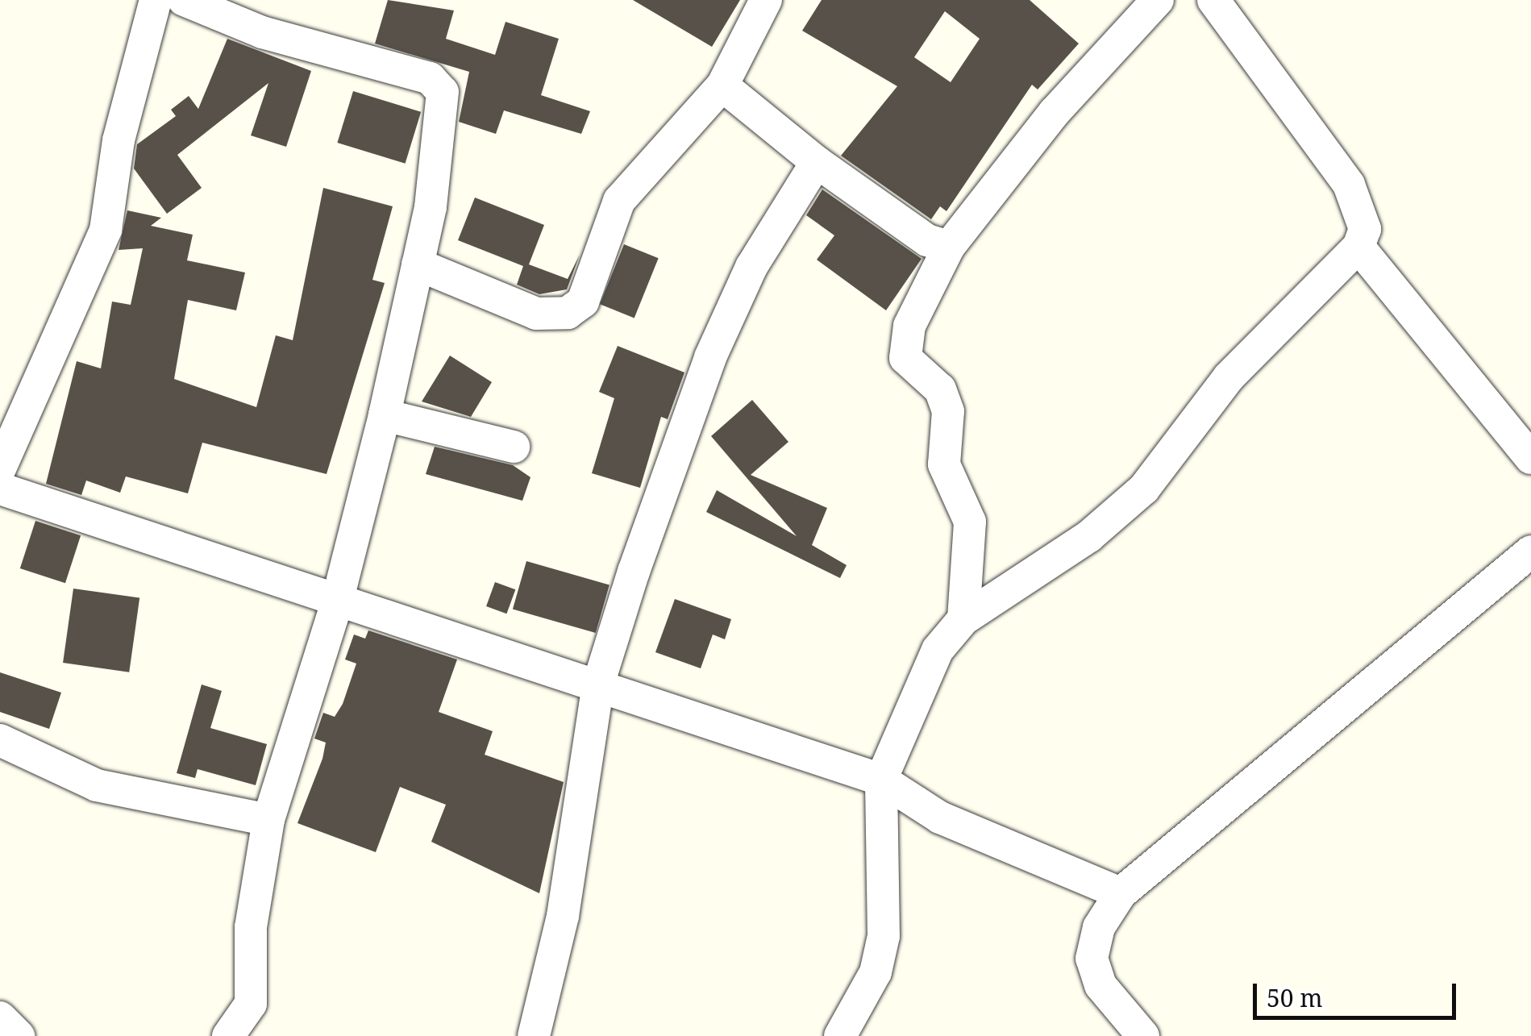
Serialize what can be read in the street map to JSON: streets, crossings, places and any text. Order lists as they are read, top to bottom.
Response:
{
  "scale_bar": "50 m"
}
